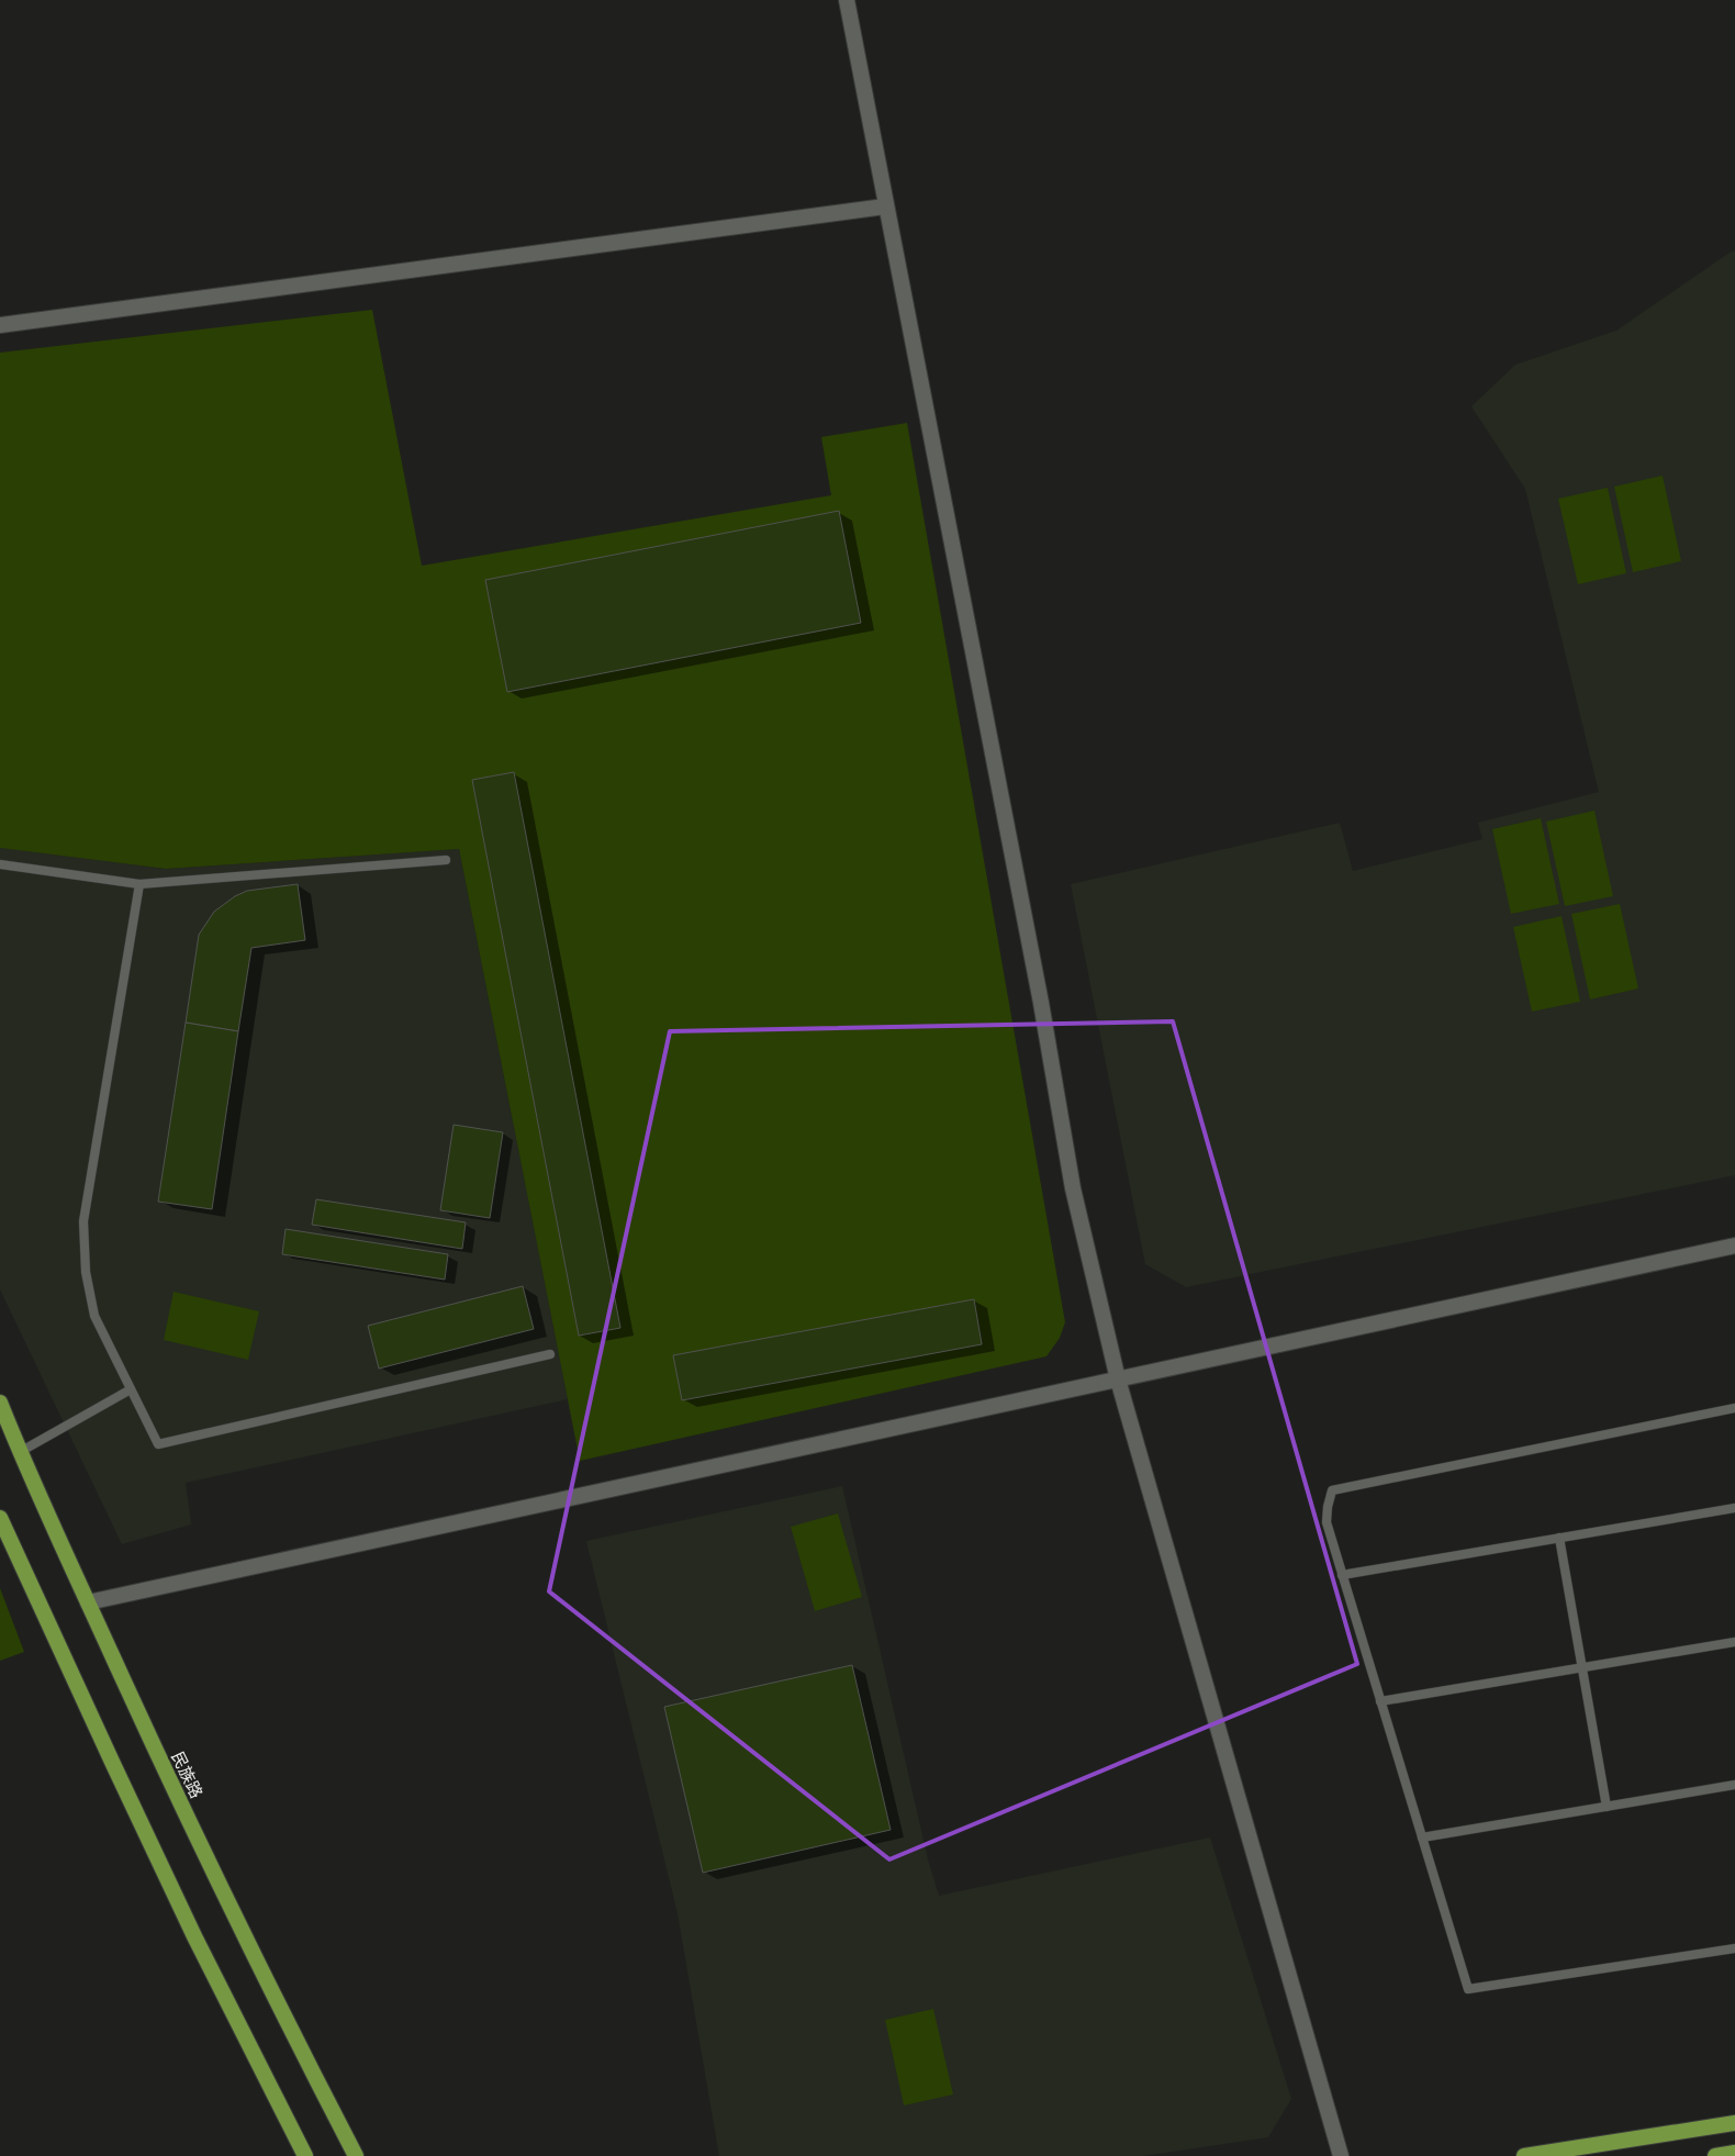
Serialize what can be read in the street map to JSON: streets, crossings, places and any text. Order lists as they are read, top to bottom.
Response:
{
  "streets": {
    "main road": ["民族路"]
  }
}
